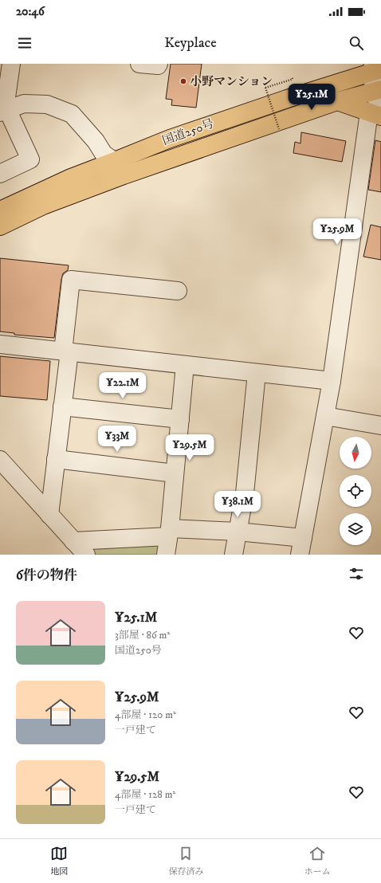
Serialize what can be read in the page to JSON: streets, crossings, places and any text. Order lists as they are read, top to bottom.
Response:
{
  "streets": {
    "main road": ["国道250号"]
  },
  "places": ["小野マンション"],
  "north": "bottom",
  "page": {
    "status": "20:46",
    "header": "Keyplace",
    "price": [
      "¥25.1M",
      "¥25.9M",
      "¥22.1M",
      "¥33M",
      "¥29.5M",
      "¥38.1M"
    ],
    "heading": "6件の物件",
    "list": [
      {
        "name": "¥25.1M",
        "note": "3部屋 · 86 m² · 国道250号"
      },
      {
        "name": "¥25.9M",
        "note": "4部屋 · 120 m² · 一戸建て"
      },
      {
        "name": "¥29.5M",
        "note": "4部屋 · 128 m² · 一戸建て"
      }
    ],
    "tabs": ["地図", "保存済み", "ホーム"]
  }
}
